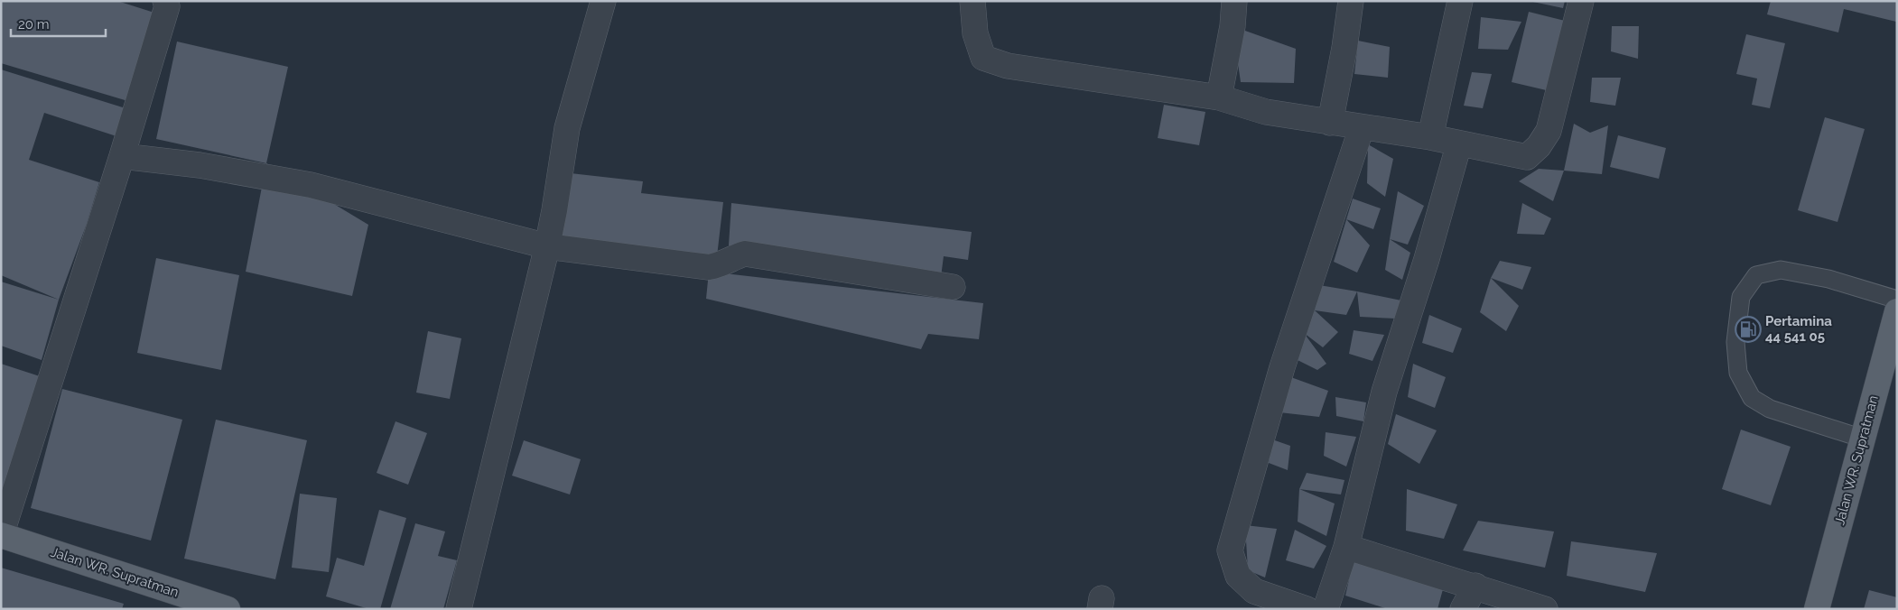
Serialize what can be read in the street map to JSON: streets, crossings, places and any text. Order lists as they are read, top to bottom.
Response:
{
  "streets": {
    "main road": ["Jalan WR. Supratman"]
  },
  "places": {
    "fuel station": ["Pertamina 44 541 05"]
  },
  "scale_bar": "20 m"
}
